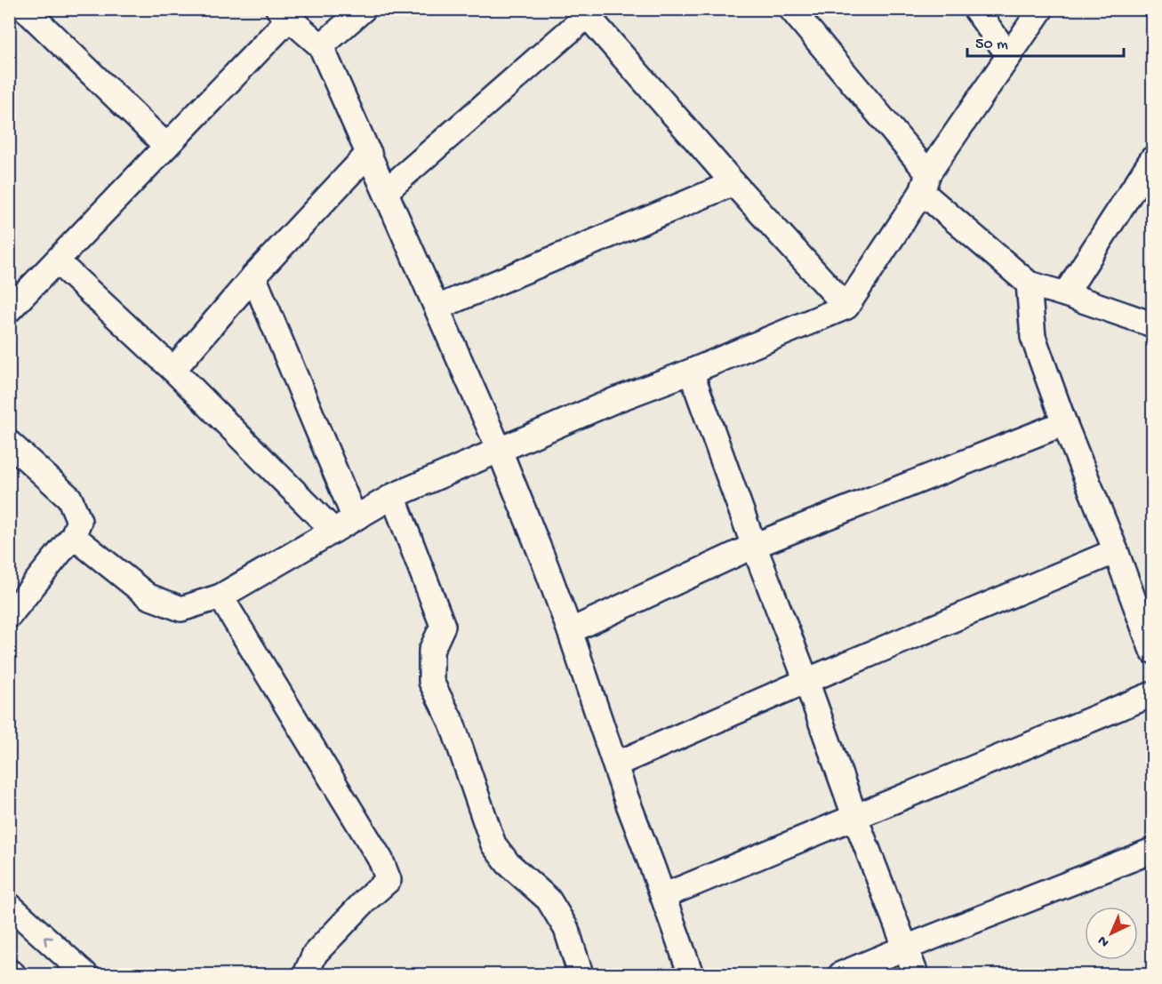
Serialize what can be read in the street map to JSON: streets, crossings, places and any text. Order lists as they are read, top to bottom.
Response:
{
  "scale_bar": "50 m",
  "north": "bottom left"
}
